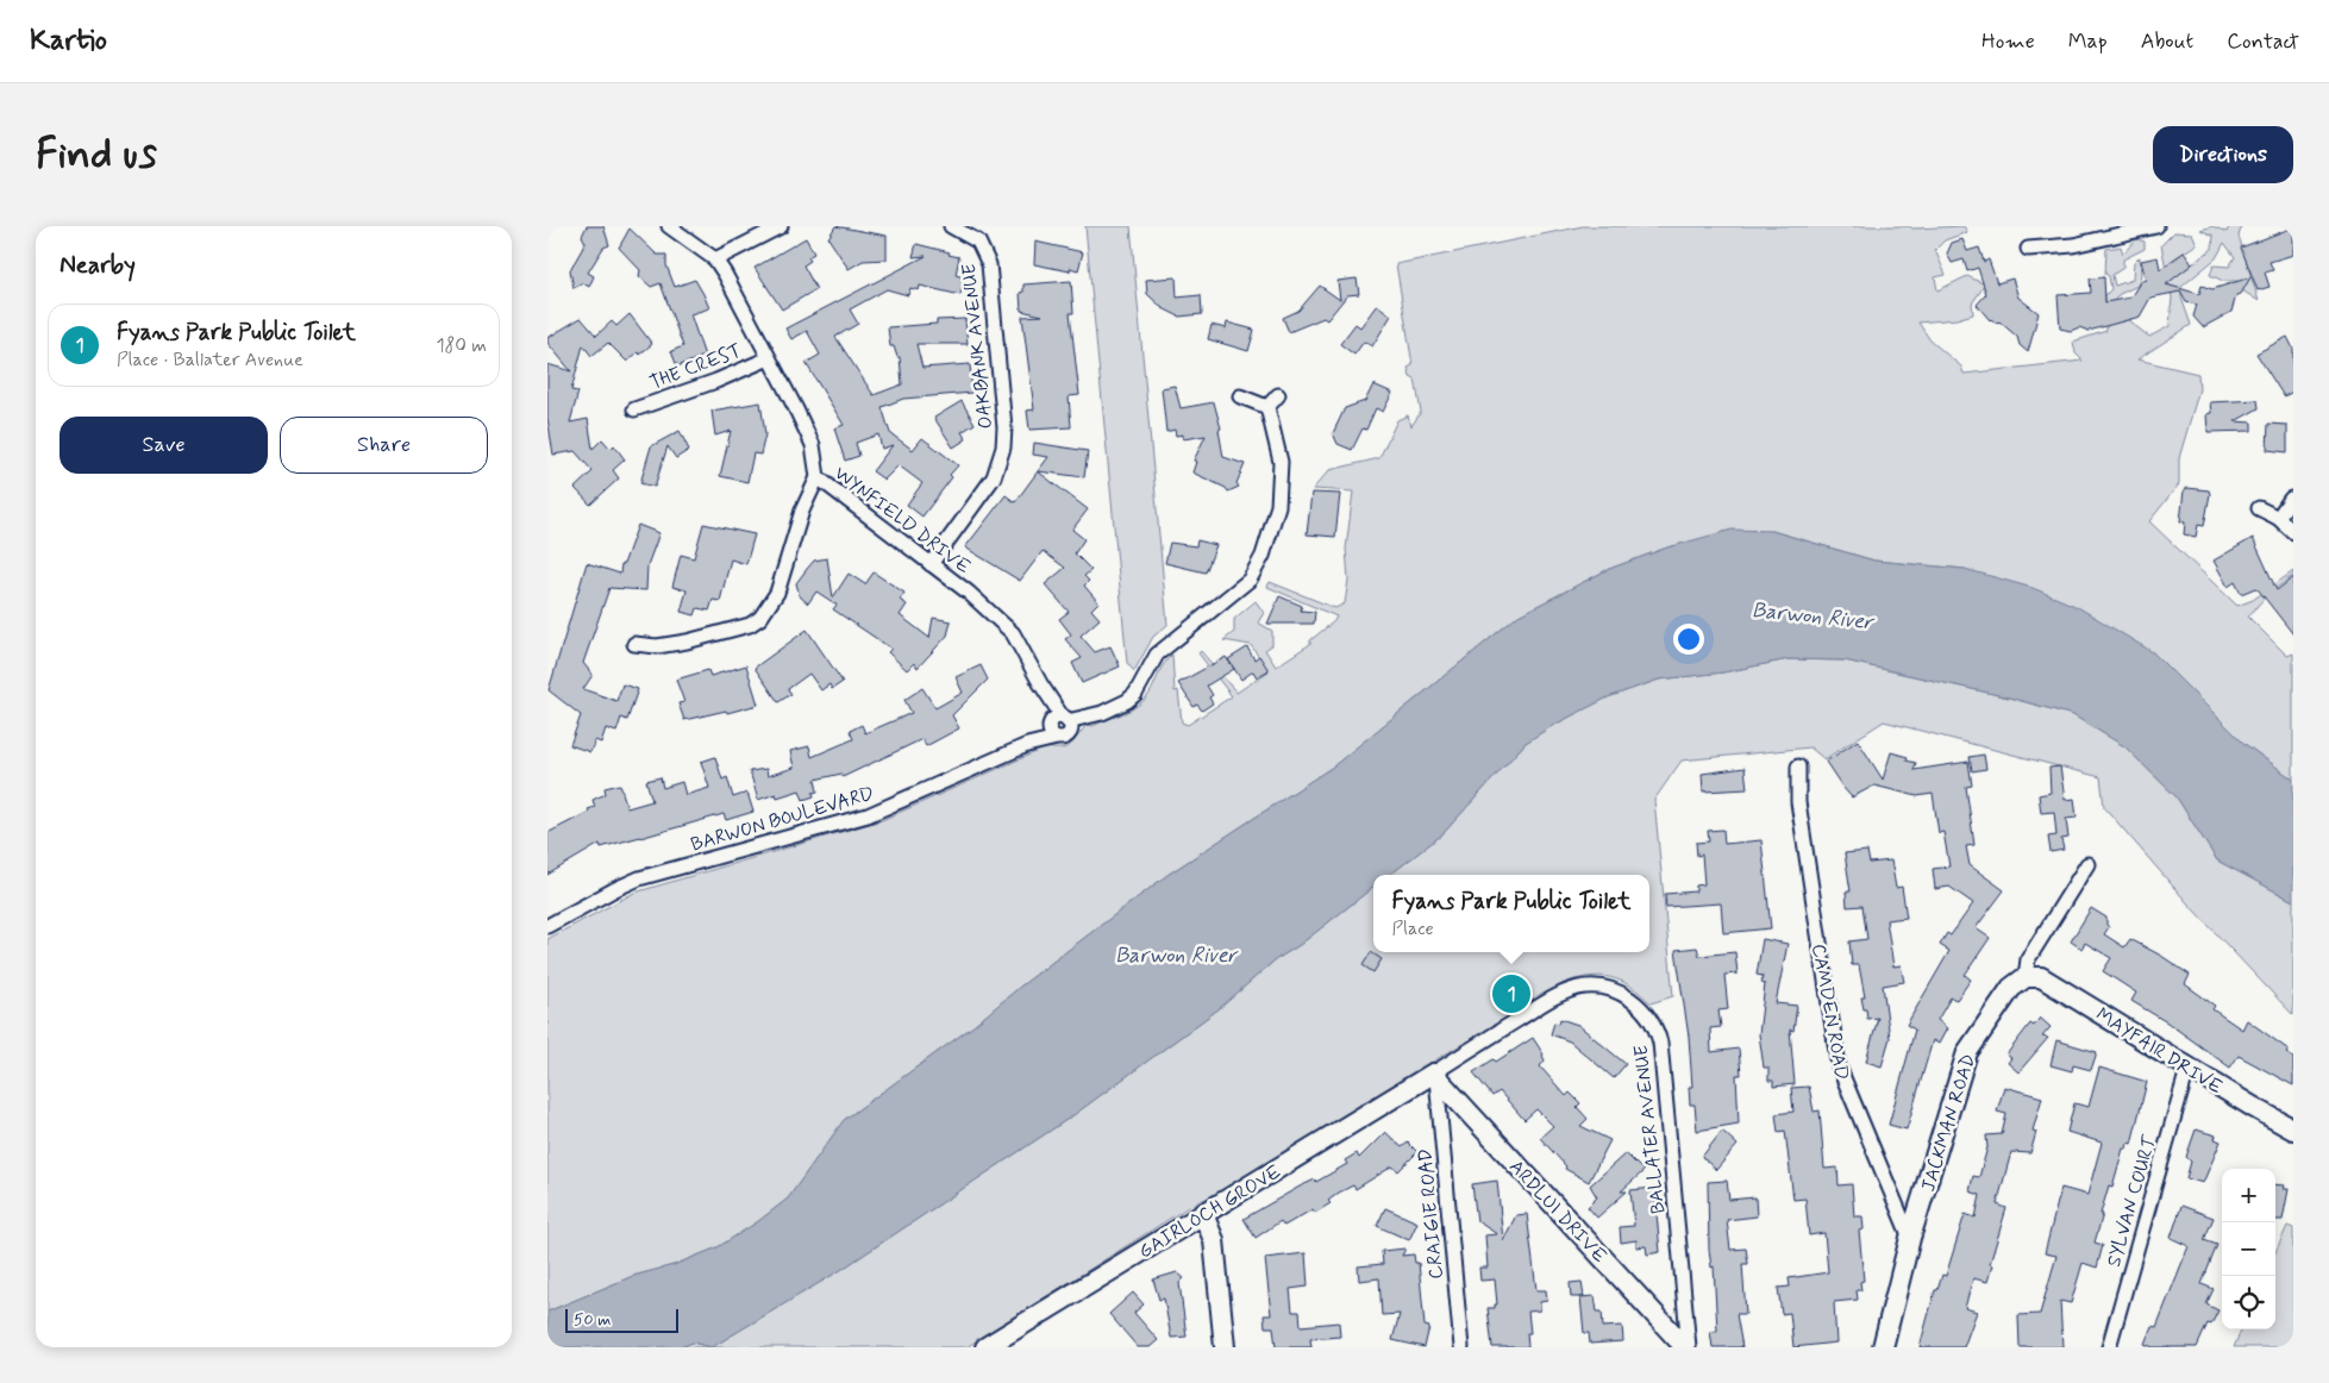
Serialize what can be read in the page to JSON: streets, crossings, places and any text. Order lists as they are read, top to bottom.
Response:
{
  "streets": {
    "street": [
      "OAKBANK AVENUE",
      "THE CREST",
      "WYNFIELD DRIVE",
      "BARWON BOULEVARD",
      "CAMDEN ROAD",
      "MAYFAIR DRIVE",
      "JACKMAN ROAD",
      "BALLATER AVENUE",
      "SYLVAN COURT",
      "GAIRLOCH GROVE",
      "ARDLUI DRIVE",
      "CRAIGIE ROAD"
    ]
  },
  "crossings": [
    ["OAKBANK AVENUE", "WYNFIELD DRIVE"],
    ["THE CREST", "WYNFIELD DRIVE"],
    ["WYNFIELD DRIVE", "BARWON BOULEVARD"],
    ["CAMDEN ROAD", "JACKMAN ROAD"],
    ["MAYFAIR DRIVE", "JACKMAN ROAD"],
    ["MAYFAIR DRIVE", "SYLVAN COURT"],
    ["BALLATER AVENUE", "GAIRLOCH GROVE"],
    ["BALLATER AVENUE", "ARDLUI DRIVE"],
    ["BALLATER AVENUE", "CRAIGIE ROAD"],
    ["GAIRLOCH GROVE", "ARDLUI DRIVE"],
    ["GAIRLOCH GROVE", "CRAIGIE ROAD"],
    ["ARDLUI DRIVE", "CRAIGIE ROAD"]
  ],
  "water": ["Barwon River"],
  "scale_bar": "50 m",
  "page": {
    "header": "Kartio",
    "nav": [
      "Home",
      "Map",
      "About",
      "Contact"
    ],
    "buttons": [
      "Directions",
      ["Save", "Share"]
    ],
    "title": "Find us",
    "heading": "Nearby",
    "list": [
      {
        "mark": "1",
        "name": "Fyans Park Public Toilet",
        "note": "Place · Ballater Avenue",
        "value": "180 m"
      }
    ],
    "popup": ["Fyans Park Public Toilet", "Place"],
    "pins": "1",
    "map_buttons": ["+", "−"],
    "scale": "50 m"
  }
}
